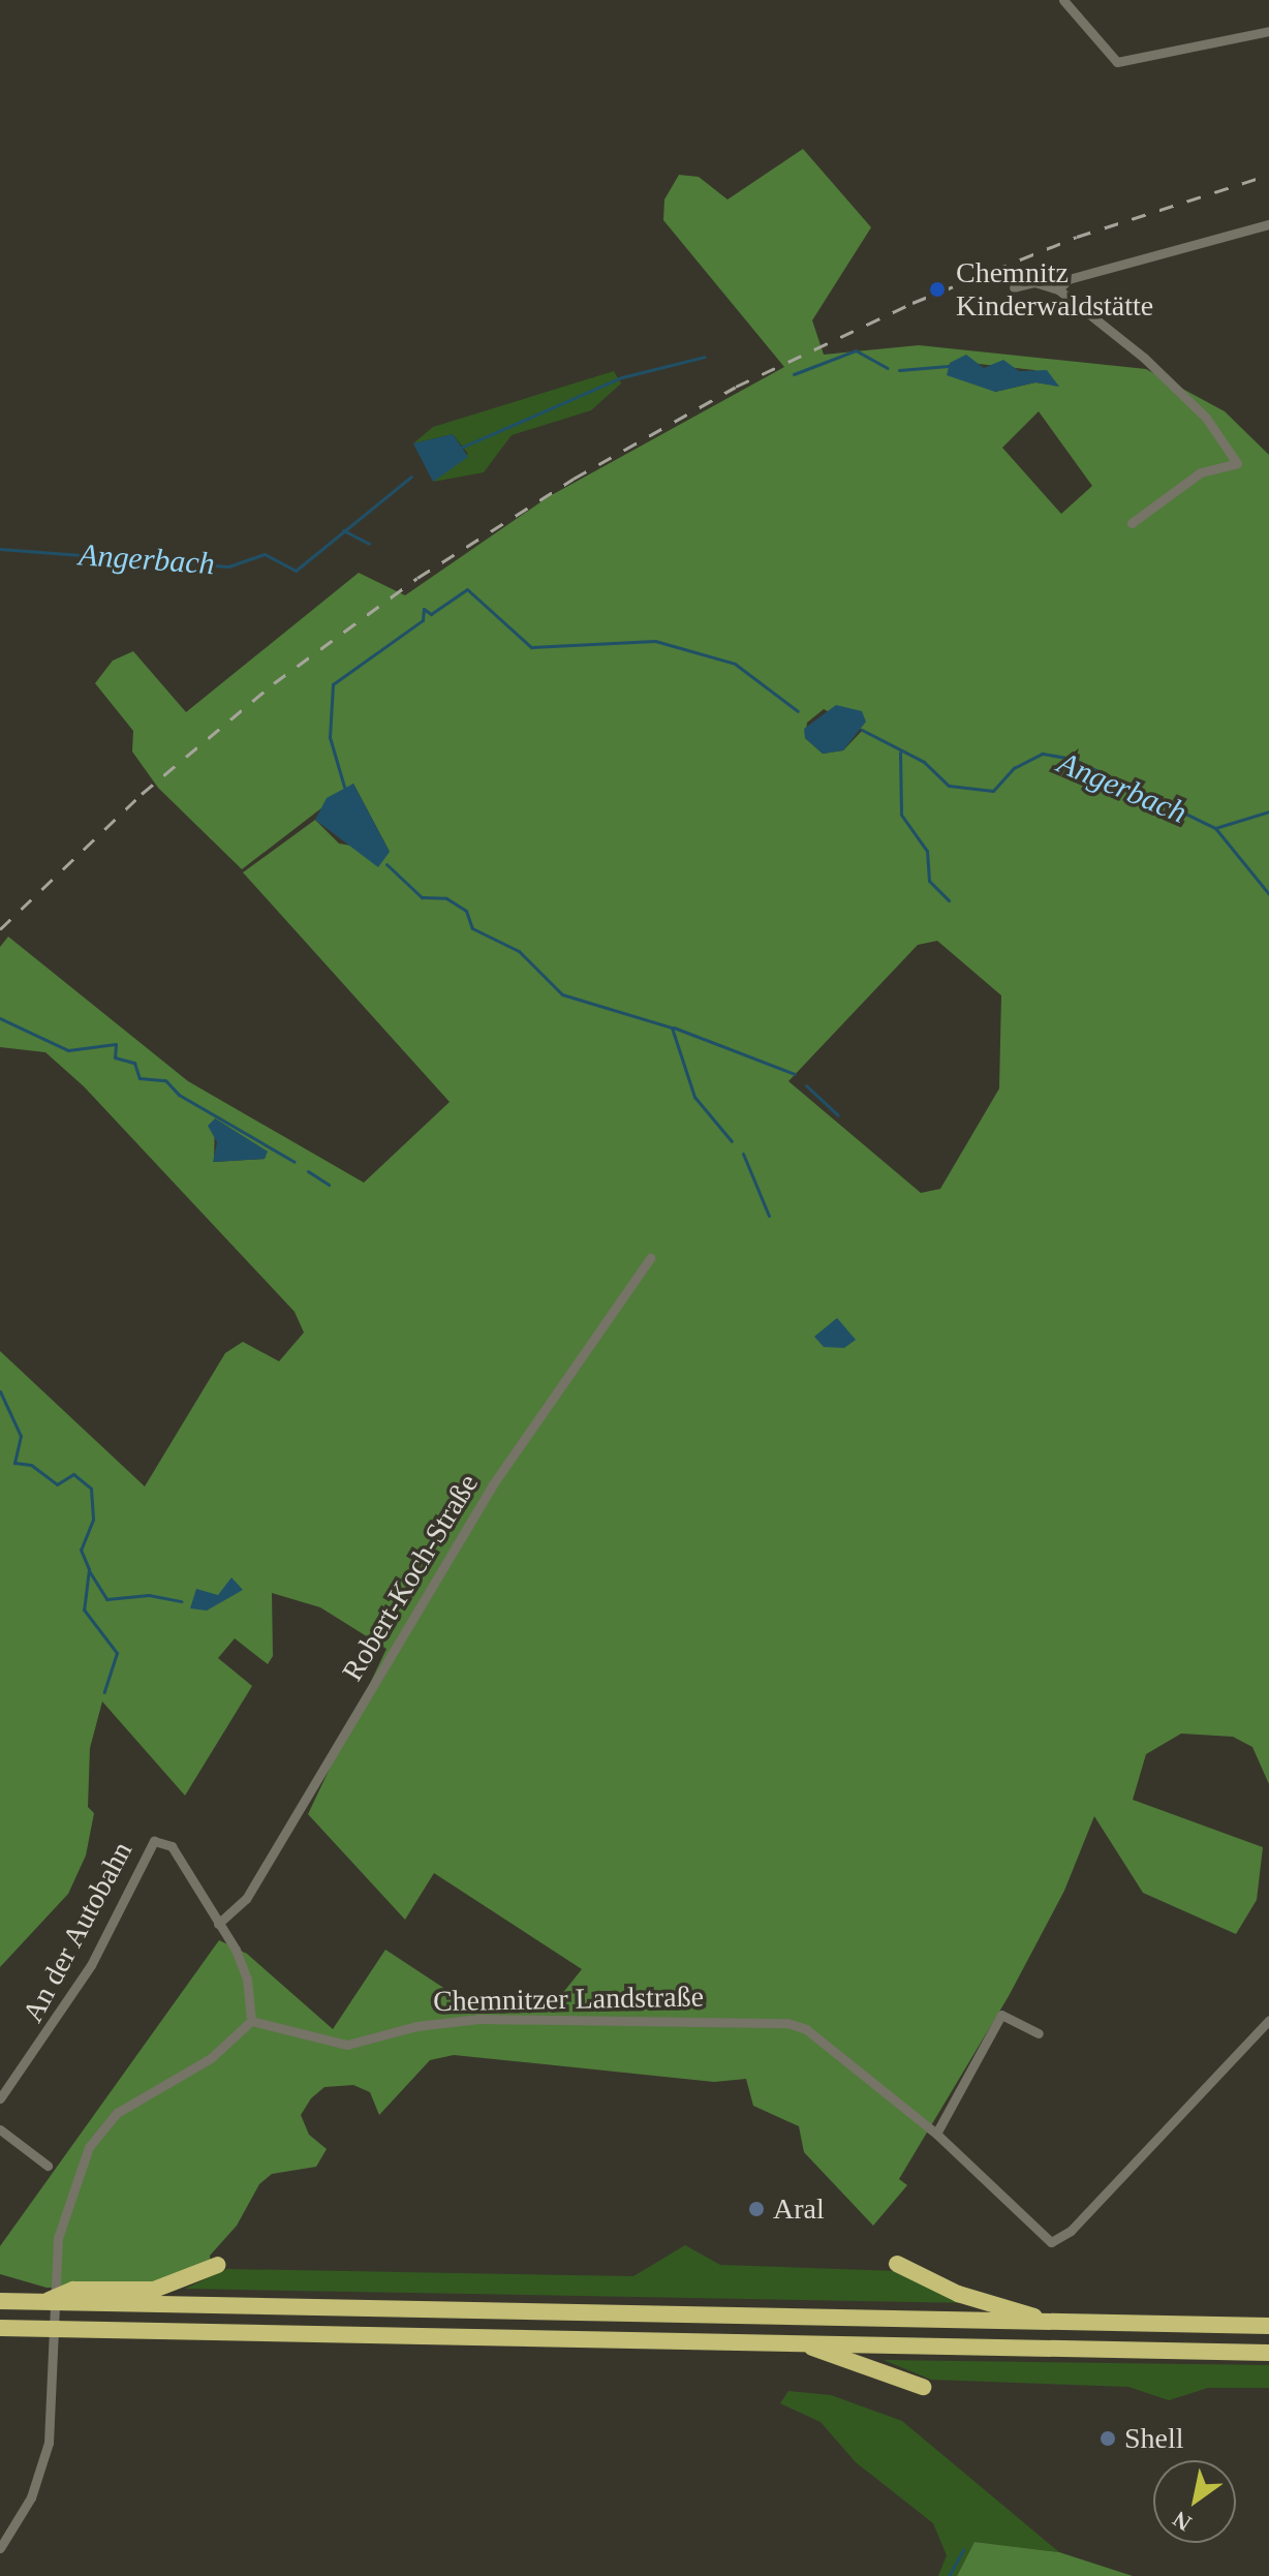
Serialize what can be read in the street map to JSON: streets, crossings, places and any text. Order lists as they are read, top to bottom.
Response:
{
  "streets": {
    "street": ["Robert-Koch-Straße", "An der Autobahn", "Chemnitzer Landstraße"]
  },
  "crossings": [
    ["Robert-Koch-Straße", "An der Autobahn"],
    ["An der Autobahn", "Chemnitzer Landstraße"]
  ],
  "water": ["Angerbach"],
  "places": ["Chemnitz Kinderwaldstätte", "Aral", "Shell"],
  "north": "bottom left"
}
